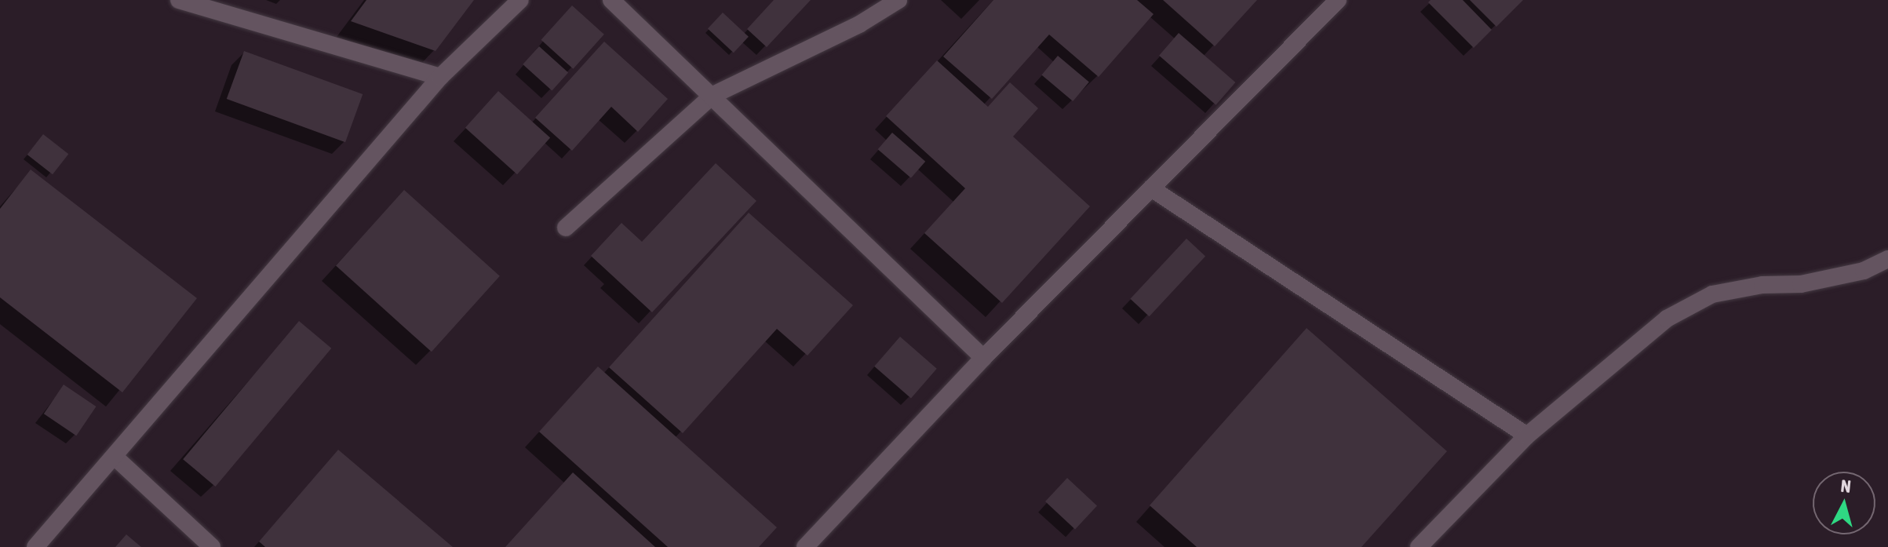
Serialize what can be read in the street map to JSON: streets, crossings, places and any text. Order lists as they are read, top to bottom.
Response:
{
  "north": "top"
}
